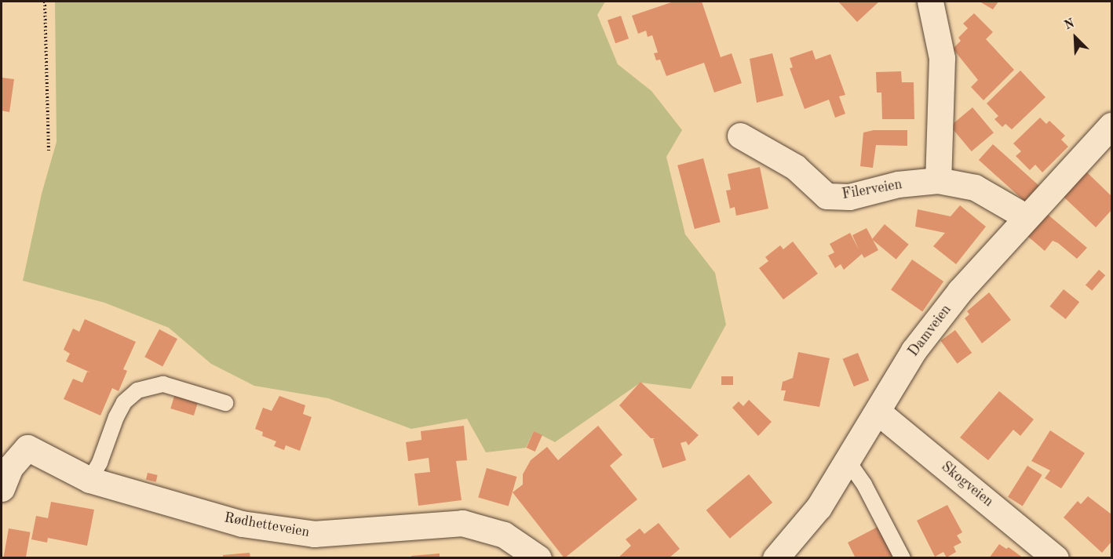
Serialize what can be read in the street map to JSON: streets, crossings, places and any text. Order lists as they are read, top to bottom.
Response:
{
  "streets": {
    "street": [
      "Filerveien",
      "Damveien",
      "Skogveien",
      "Rødhetteveien"
    ]
  },
  "crossings": [
    ["Filerveien", "Damveien"],
    ["Damveien", "Skogveien"]
  ],
  "north": "top left"
}
